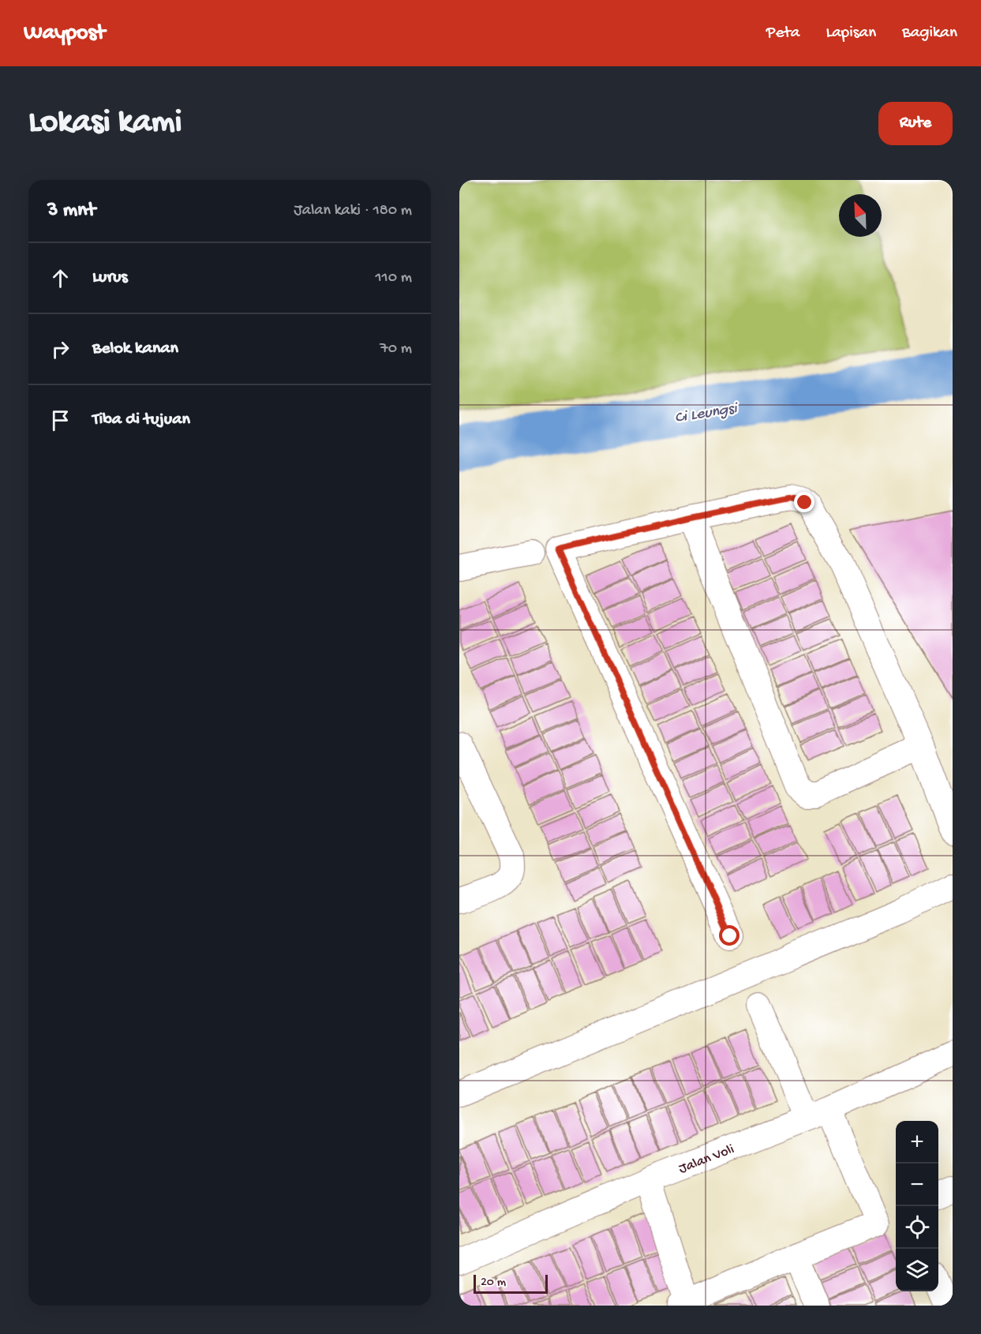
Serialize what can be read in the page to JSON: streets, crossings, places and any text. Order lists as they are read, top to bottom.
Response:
{
  "streets": {
    "street": ["Jalan Voli"]
  },
  "water": ["Ci Leungsi"],
  "scale_bar": "20 m",
  "north": "top left",
  "page": {
    "header": "Waypost",
    "nav": ["Peta", "Lapisan", "Bagikan"],
    "buttons": "Rute",
    "title": "Lokasi kami",
    "heading": ["3 mnt", "Jalan kaki · 180 m"],
    "list": [
      ["Lurus", "110 m"],
      ["Belok kanan", "70 m"],
      "Tiba di tujuan"
    ],
    "map_buttons": ["+", "−"],
    "scale": "20 m"
  }
}
